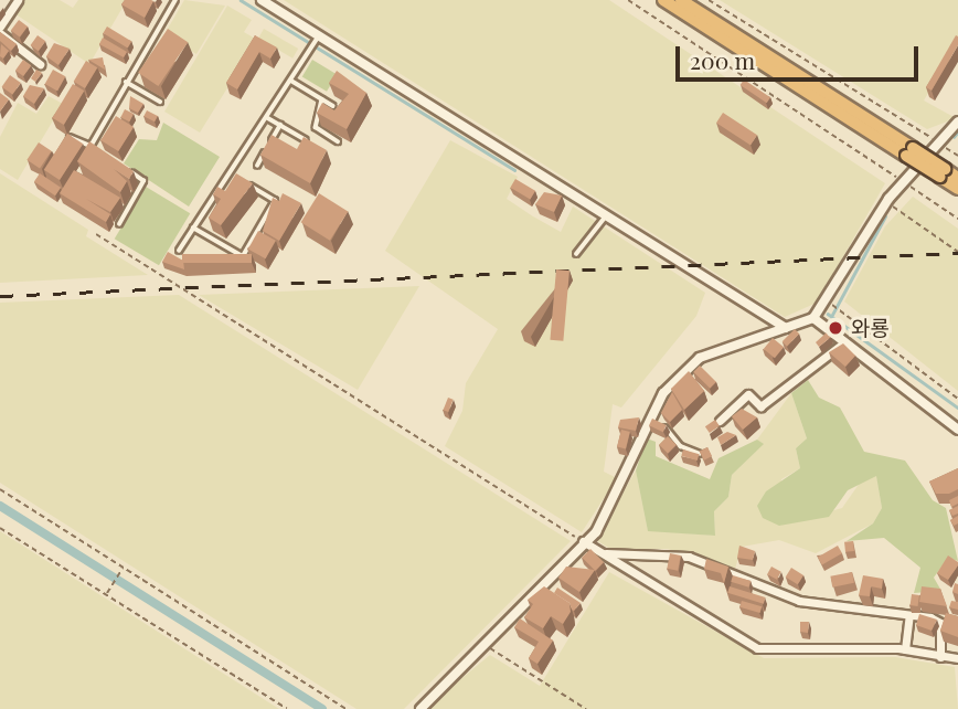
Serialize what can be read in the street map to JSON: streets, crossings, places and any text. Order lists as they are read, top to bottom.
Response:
{
  "places": ["와룡"],
  "scale_bar": "200 m"
}
